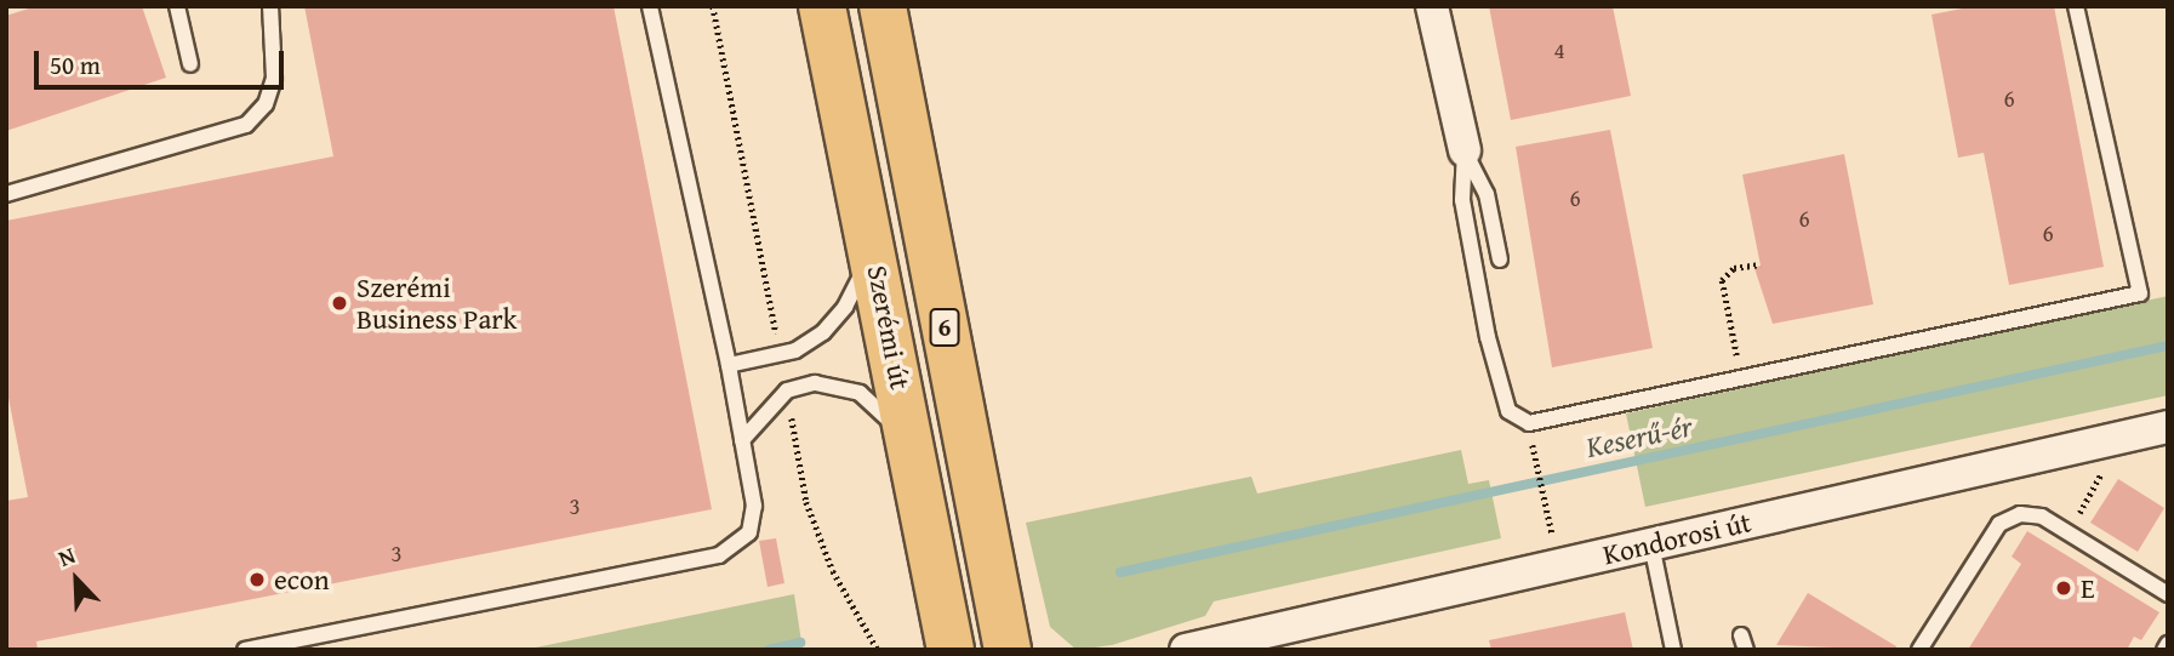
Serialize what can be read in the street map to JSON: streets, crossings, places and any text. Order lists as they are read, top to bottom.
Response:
{
  "streets": {
    "main road": ["Szerémi út", "6"],
    "street": ["Kondorosi út"]
  },
  "water": ["Keserű-ér"],
  "places": ["Szerémi Business Park", "econ", "E"],
  "house_numbers": [
    "4",
    "6",
    "6",
    "6",
    "6",
    "3",
    "3"
  ],
  "scale_bar": "50 m",
  "north": "top left"
}
